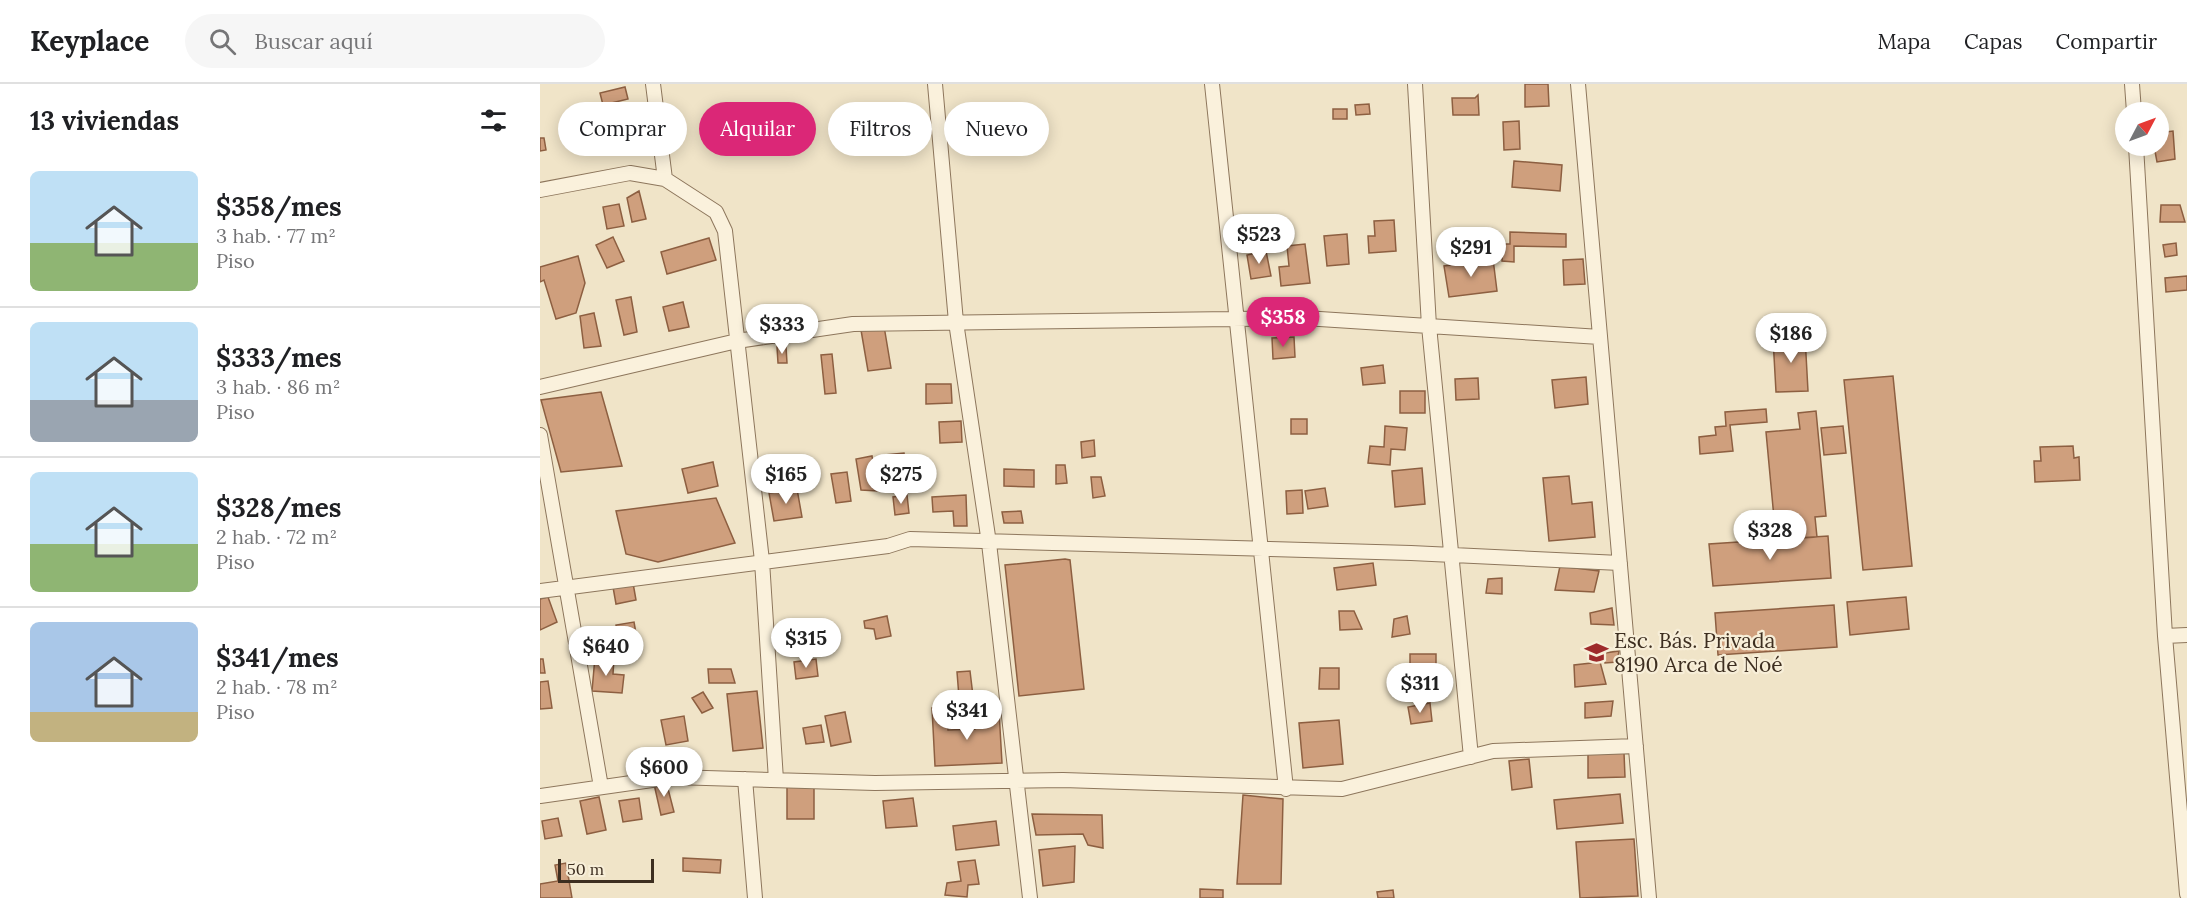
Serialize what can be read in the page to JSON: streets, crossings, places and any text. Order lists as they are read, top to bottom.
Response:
{
  "places": {
    "school or university": ["Esc. Bás. Privada 8190 Arca de Noé"]
  },
  "scale_bar": "50 m",
  "north": "top right",
  "page": {
    "header": "Keyplace",
    "search": "Buscar aquí",
    "nav": ["Mapa", "Capas", "Compartir"],
    "heading": "13 viviendas",
    "chip": [
      "Comprar",
      "Alquilar",
      "Filtros",
      "Nuevo"
    ],
    "list": [
      {
        "name": "$358/mes",
        "note": "3 hab. · 77 m² · Piso"
      },
      {
        "name": "$333/mes",
        "note": "3 hab. · 86 m² · Piso"
      },
      {
        "name": "$328/mes",
        "note": "2 hab. · 72 m² · Piso"
      },
      {
        "name": "$341/mes",
        "note": "2 hab. · 78 m² · Piso"
      }
    ],
    "price": [
      "$523",
      "$291",
      "$358",
      "$333",
      "$186",
      "$165",
      "$275",
      "$328",
      "$315",
      "$640",
      "$311",
      "$341",
      "$600"
    ],
    "scale": "50 m"
  }
}
